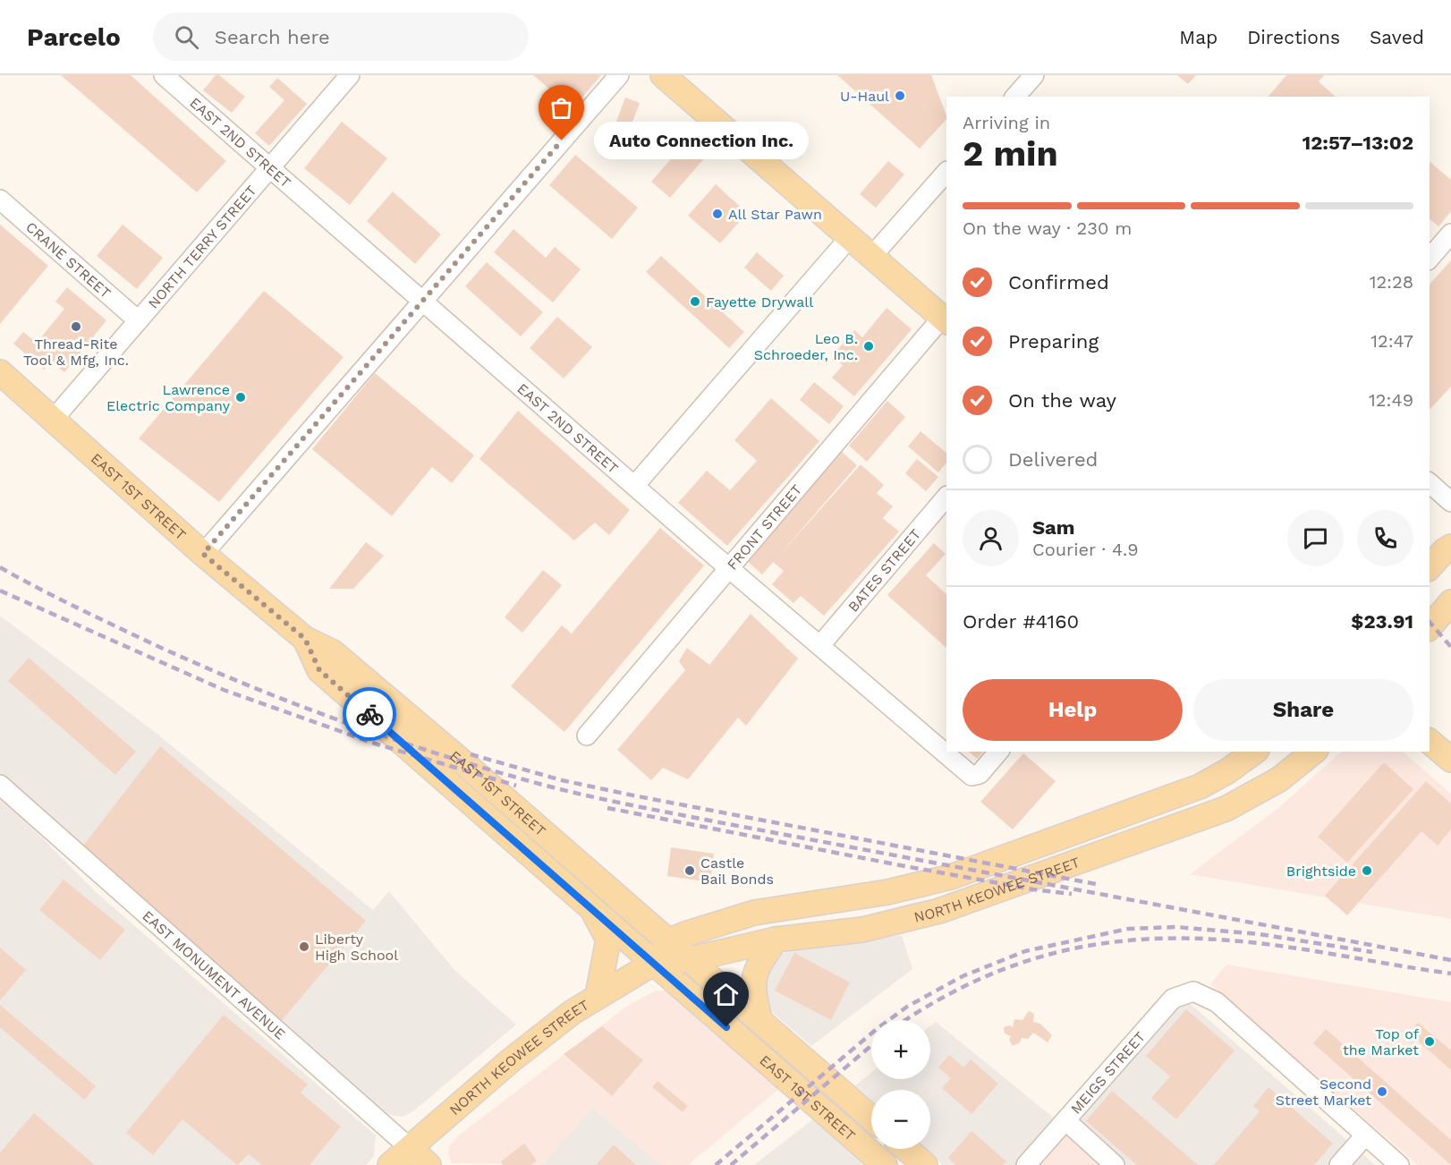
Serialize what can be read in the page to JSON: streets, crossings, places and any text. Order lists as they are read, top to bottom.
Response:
{
  "streets": {
    "main road": ["EAST 1ST STREET", "NORTH KEOWEE STREET", "EAST MONUMENT AVENUE"],
    "street": [
      "EAST 2ND STREET",
      "NORTH TERRY STREET",
      "CRANE STREET",
      "FRONT STREET",
      "BATES STREET",
      "MEIGS STREET"
    ]
  },
  "crossings": [
    ["EAST 2ND STREET", "NORTH TERRY STREET"],
    ["EAST 2ND STREET", "FRONT STREET"],
    ["EAST 2ND STREET", "BATES STREET"],
    ["NORTH TERRY STREET", "CRANE STREET"],
    ["NORTH TERRY STREET", "EAST 1ST STREET"],
    ["EAST 1ST STREET", "NORTH KEOWEE STREET"],
    ["NORTH KEOWEE STREET", "EAST MONUMENT AVENUE"]
  ],
  "places": [
    "U-Haul",
    "Auto Connection Inc.",
    "All Star Pawn",
    "Fayette Drywall",
    "Thread-Rite Tool & Mfg, Inc.",
    "Leo B. Schroeder, Inc.",
    "Lawrence Electric Company",
    "Castle Bail Bonds",
    "Brightside",
    "Liberty High School",
    "Top of the Market",
    "Second Street Market"
  ],
  "page": {
    "header": "Parcelo",
    "search": "Search here",
    "nav": ["Map", "Directions", "Saved"],
    "heading": ["2 min", "Arriving in", "12:57–13:02"],
    "panel": [
      "Sam",
      "Courier · 4.9",
      "Order #4160",
      "$23.91"
    ],
    "bubble": "Auto Connection Inc.",
    "bar": "On the way · 230 m",
    "list": [
      ["Confirmed", "12:28"],
      ["Preparing", "12:47"],
      ["On the way", "12:49"],
      "Delivered"
    ],
    "buttons": ["Help", "Share"],
    "map_buttons": ["+", "−"]
  }
}
